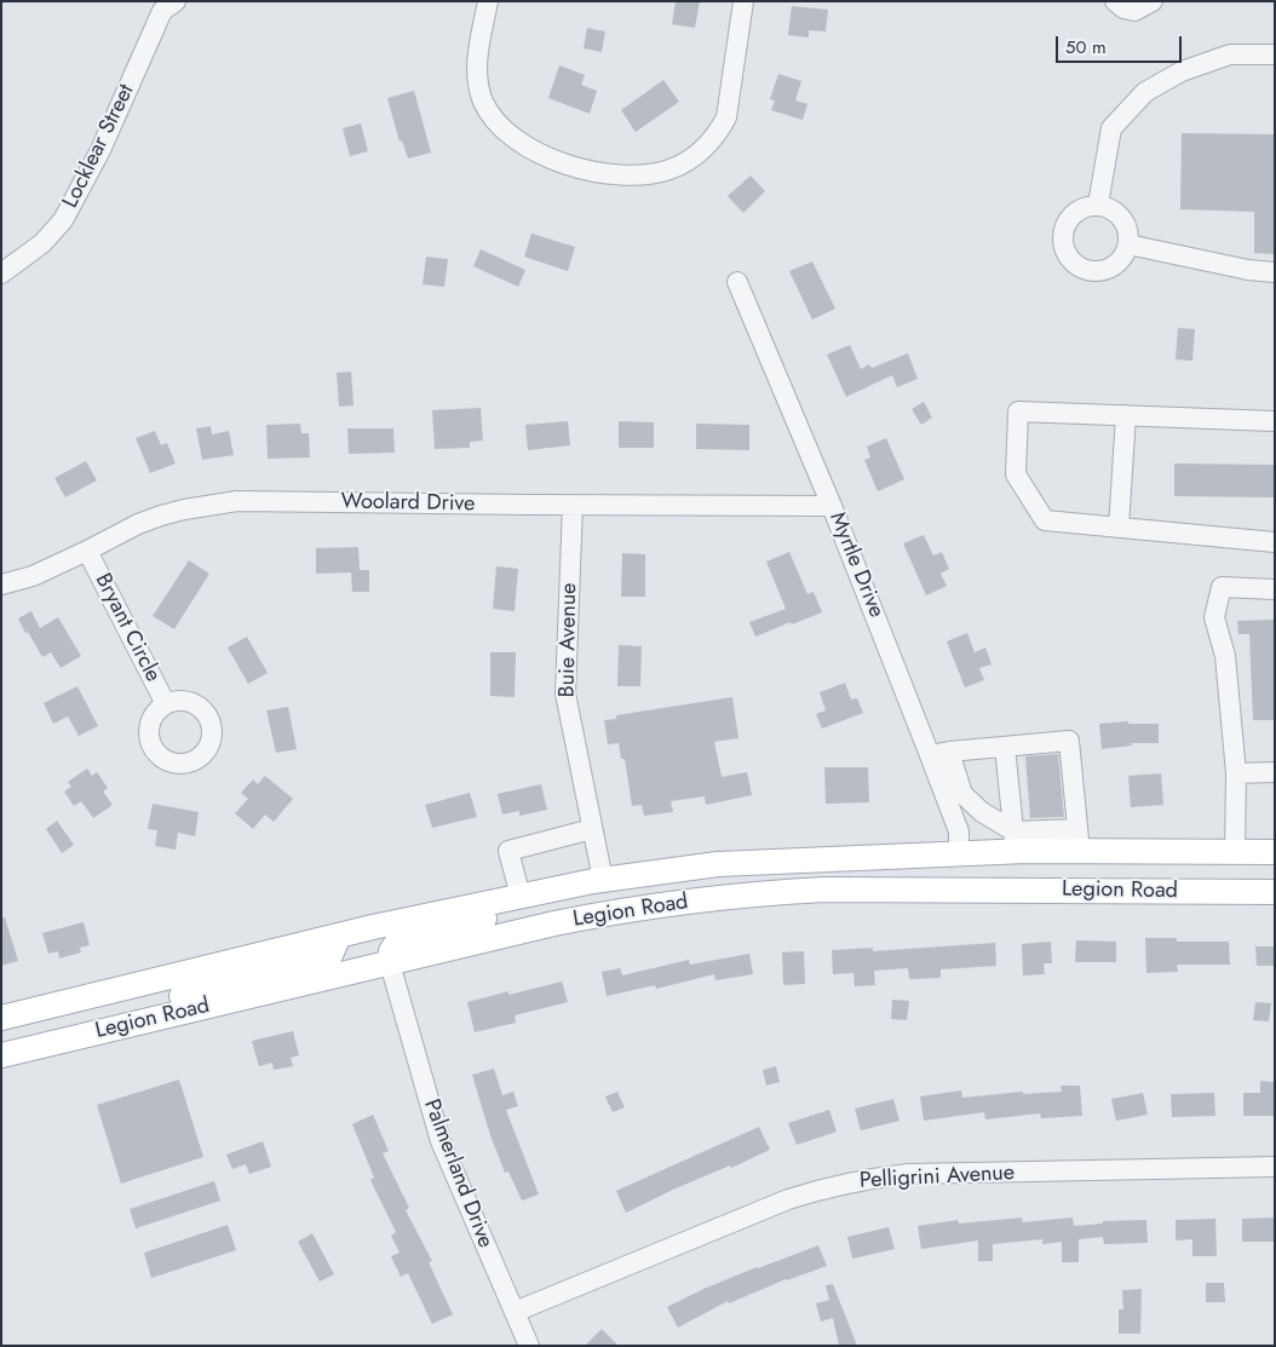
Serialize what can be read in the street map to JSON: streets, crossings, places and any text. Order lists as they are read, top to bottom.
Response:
{
  "streets": {
    "main road": ["Legion Road"],
    "street": [
      "Locklear Street",
      "Woolard Drive",
      "Myrtle Drive",
      "Bryant Circle",
      "Buie Avenue",
      "Palmerland Drive",
      "Pelligrini Avenue"
    ]
  },
  "crossings": [
    ["Woolard Drive", "Myrtle Drive"],
    ["Woolard Drive", "Bryant Circle"],
    ["Woolard Drive", "Buie Avenue"],
    ["Myrtle Drive", "Legion Road"],
    ["Buie Avenue", "Legion Road"],
    ["Legion Road", "Palmerland Drive"],
    ["Palmerland Drive", "Pelligrini Avenue"]
  ],
  "scale_bar": "50 m"
}
